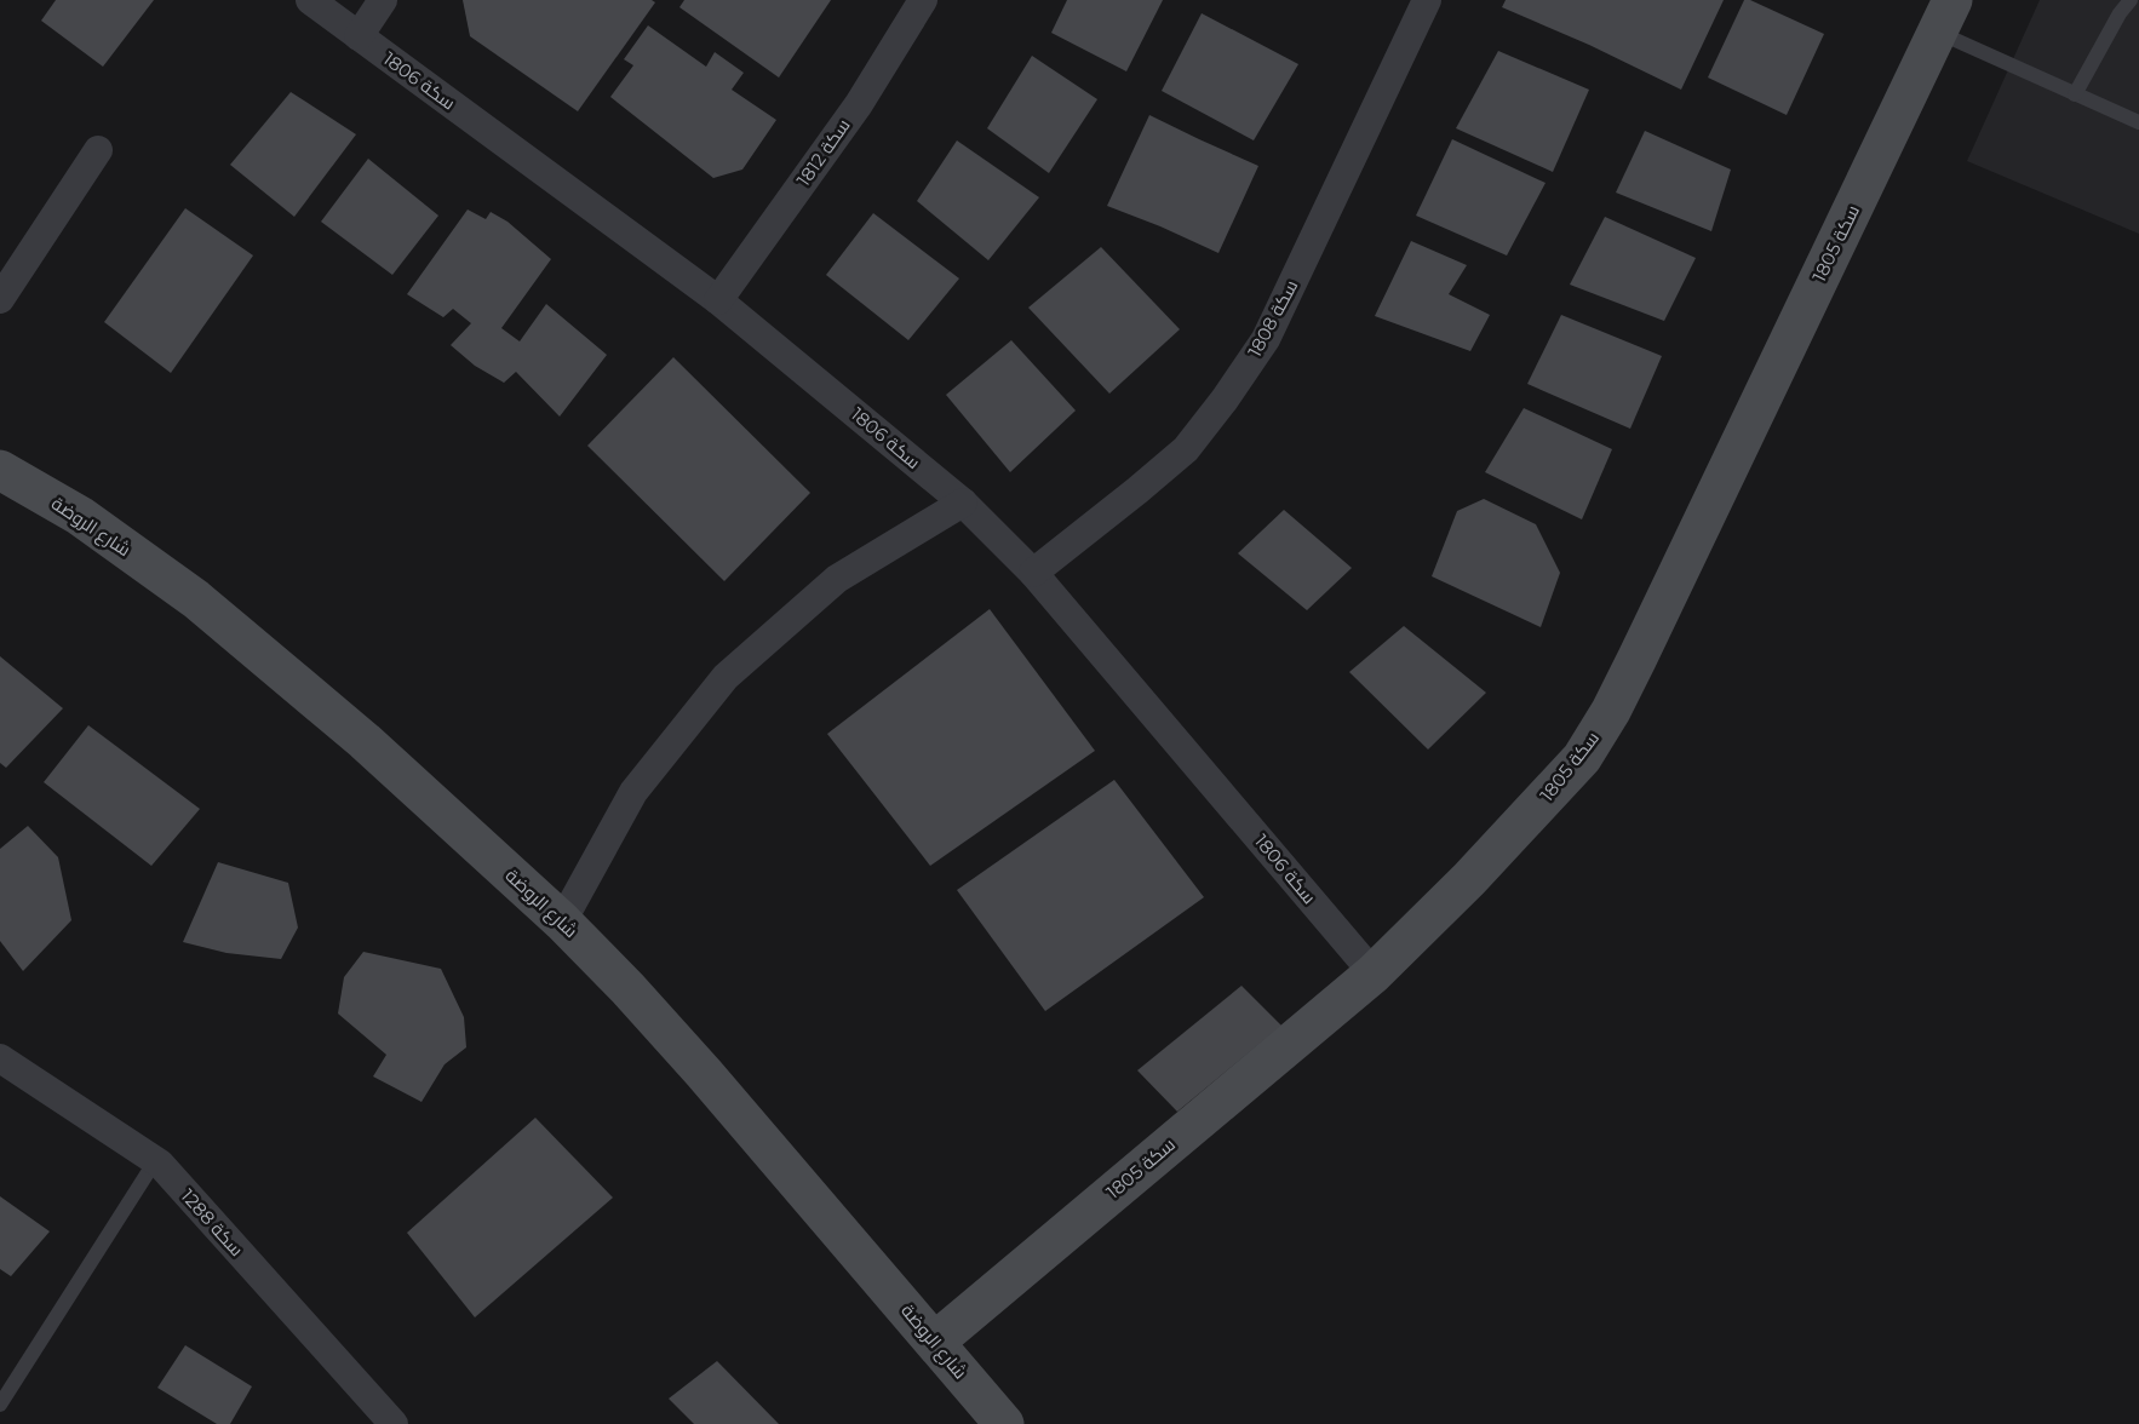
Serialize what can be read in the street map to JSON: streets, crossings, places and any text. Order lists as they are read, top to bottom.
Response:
{
  "streets": {
    "street": [
      "سكة 1806",
      "سكة 1812",
      "سكة 1805",
      "سكة 1808",
      "شارع الروضة",
      "سكة 1288"
    ]
  },
  "crossings": [
    ["سكة 1806", "سكة 1812"],
    ["سكة 1806", "سكة 1805"],
    ["سكة 1806", "سكة 1808"],
    ["سكة 1805", "شارع الروضة"]
  ]
}
